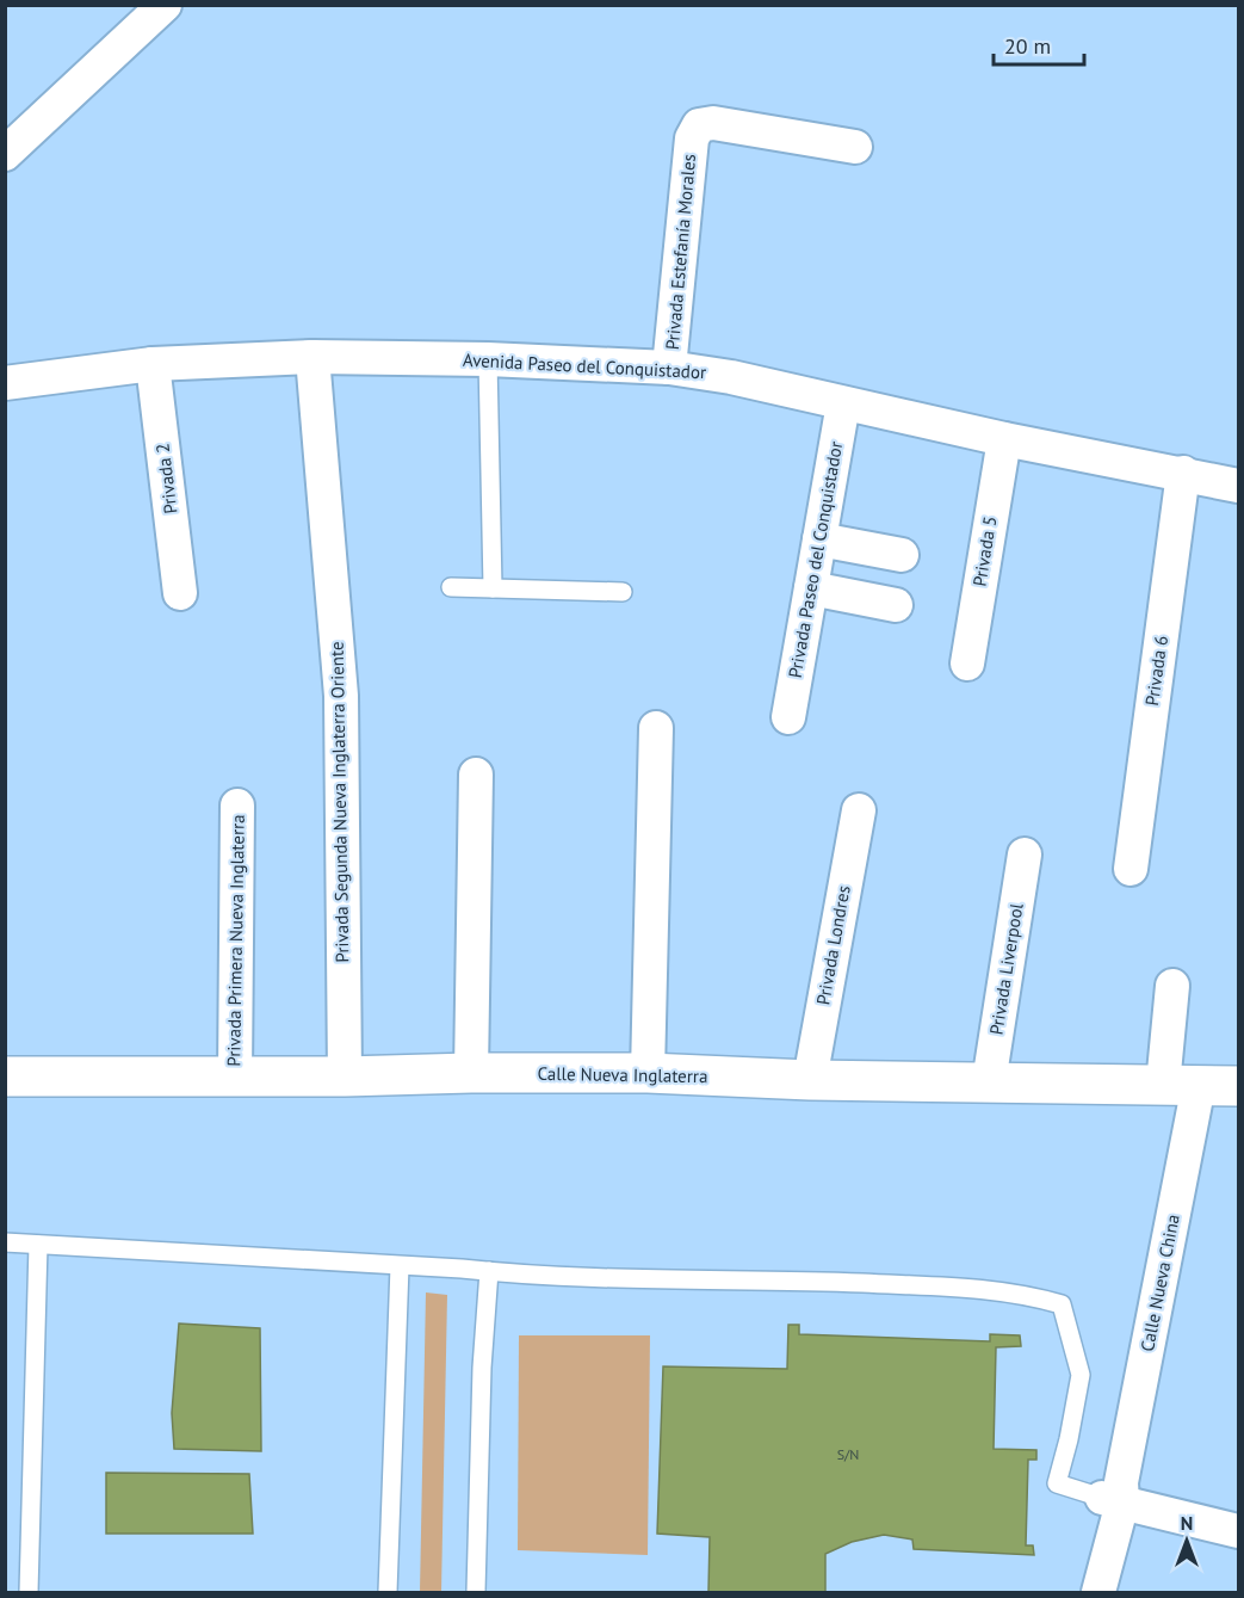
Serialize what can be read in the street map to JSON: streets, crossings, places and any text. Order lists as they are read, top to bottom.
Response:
{
  "streets": {
    "street": [
      "Privada Estefanía Morales",
      "Avenida Paseo del Conquistador",
      "Privada 2",
      "Privada 5",
      "Privada Paseo del Conquistador",
      "Privada 6",
      "Privada Segunda Nueva Inglaterra Oriente",
      "Privada Primera Nueva Inglaterra",
      "Privada Londres",
      "Privada Liverpool",
      "Calle Nueva Inglaterra",
      "Calle Nueva China"
    ]
  },
  "crossings": [
    ["Privada Estefanía Morales", "Avenida Paseo del Conquistador"],
    ["Avenida Paseo del Conquistador", "Privada 2"],
    ["Avenida Paseo del Conquistador", "Privada 5"],
    ["Avenida Paseo del Conquistador", "Privada Paseo del Conquistador"],
    ["Avenida Paseo del Conquistador", "Privada 6"],
    ["Avenida Paseo del Conquistador", "Privada Segunda Nueva Inglaterra Oriente"],
    ["Privada Segunda Nueva Inglaterra Oriente", "Calle Nueva Inglaterra"],
    ["Privada Primera Nueva Inglaterra", "Calle Nueva Inglaterra"],
    ["Privada Londres", "Calle Nueva Inglaterra"],
    ["Privada Liverpool", "Calle Nueva Inglaterra"],
    ["Calle Nueva Inglaterra", "Calle Nueva China"]
  ],
  "house_numbers": ["S/N"],
  "scale_bar": "20 m",
  "north": "top"
}
